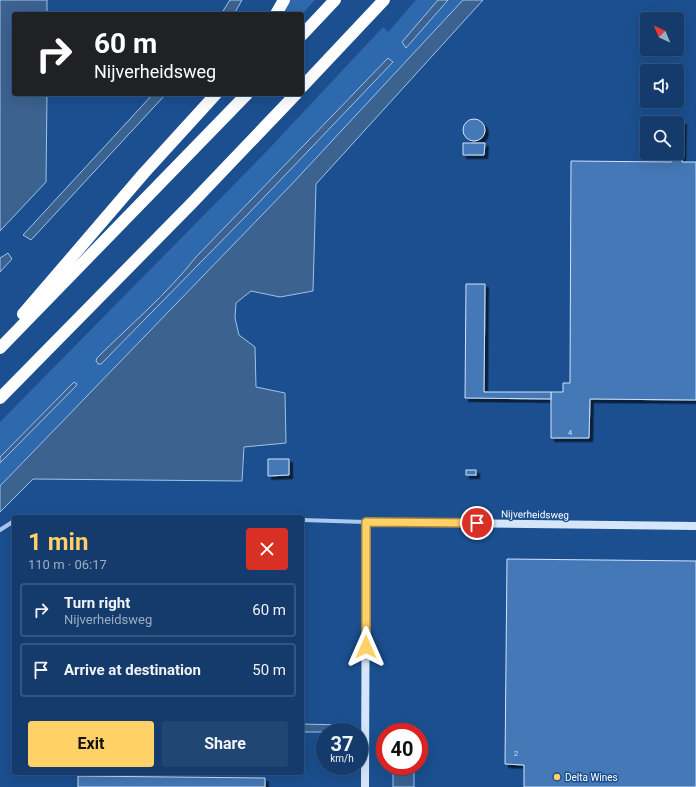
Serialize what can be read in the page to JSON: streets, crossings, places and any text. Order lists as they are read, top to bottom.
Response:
{
  "streets": {
    "street": ["Nijverheidsweg"]
  },
  "places": ["Delta Wines"],
  "house_numbers": ["4", "2"],
  "north": "top left",
  "page": {
    "turn": ["60 m", "Nijverheidsweg"],
    "heading": ["1 min", "110 m · 06:17"],
    "list": [
      {
        "name": "Turn right",
        "note": "Nijverheidsweg",
        "value": "60 m"
      },
      {
        "name": "Arrive at destination",
        "value": "50 m"
      }
    ],
    "buttons": ["Exit", "Share"],
    "speed": "37 km/h",
    "limit": "40"
  }
}
